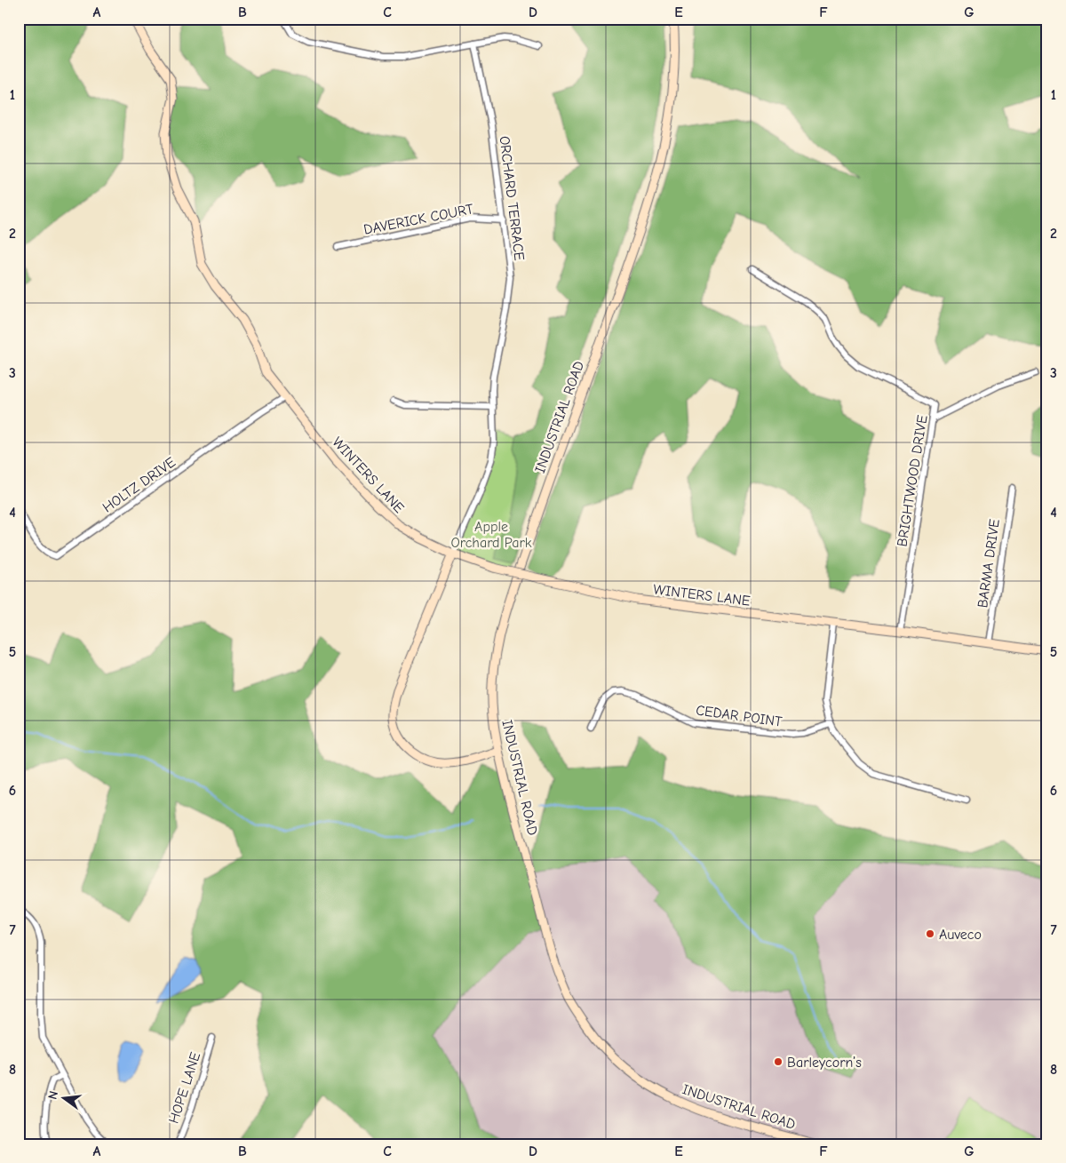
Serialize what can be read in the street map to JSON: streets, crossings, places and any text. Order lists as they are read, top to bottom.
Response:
{
  "streets": {
    "street": [
      "ORCHARD TERRACE",
      "DAVERICK COURT",
      "INDUSTRIAL ROAD",
      "WINTERS LANE",
      "BRIGHTWOOD DRIVE",
      "HOLTZ DRIVE",
      "BARMA DRIVE",
      "CEDAR POINT",
      "HOPE LANE"
    ]
  },
  "crossings": [
    ["ORCHARD TERRACE", "DAVERICK COURT"],
    ["ORCHARD TERRACE", "WINTERS LANE"],
    ["WINTERS LANE", "BRIGHTWOOD DRIVE"],
    ["WINTERS LANE", "HOLTZ DRIVE"],
    ["WINTERS LANE", "BARMA DRIVE"]
  ],
  "parks": ["Apple Orchard Park"],
  "places": ["Auveco", "Barleycorn’s"],
  "north": "left",
  "grid": {
    "columns": [
      "A",
      "B",
      "C",
      "D",
      "E",
      "F",
      "G"
    ],
    "rows": [
      "1",
      "2",
      "3",
      "4",
      "5",
      "6",
      "7",
      "8"
    ]
  }
}
